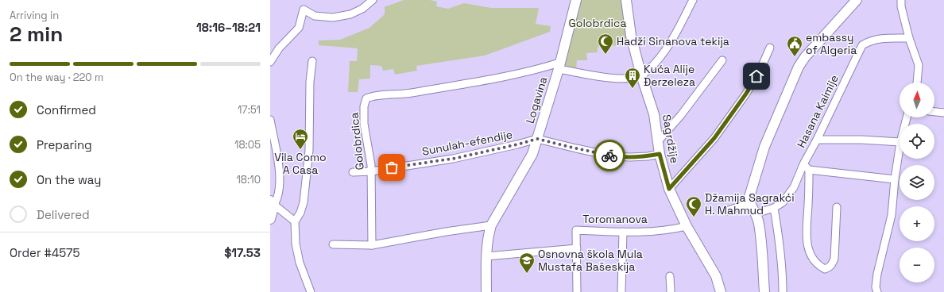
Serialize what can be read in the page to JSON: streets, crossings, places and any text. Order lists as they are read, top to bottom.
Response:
{
  "streets": {
    "street": [
      "Logavina",
      "Hasana Kaimije",
      "Sagrdžije",
      "Golobrdica",
      "Sunulah-efendije",
      "Toromanova"
    ]
  },
  "crossings": [
    ["Logavina", "Golobrdica"],
    ["Logavina", "Sunulah-efendije"],
    ["Sagrdžije", "Sunulah-efendije"],
    ["Sagrdžije", "Toromanova"],
    ["Golobrdica", "Sunulah-efendije"]
  ],
  "parks": ["Golobrdica"],
  "places": {
    "mosque": ["Hadži Sinanova tekija", "Džamija Sagrakći H. Mahmud"],
    "public building": ["embassy of Algeria"],
    "building": ["Kuća Alije Đerzeleza"],
    "hotel": ["Vila Como A Casa"],
    "school or university": ["Osnovna škola Mula Mustafa Bašeskija"]
  },
  "north": "top",
  "page": {
    "heading": ["2 min", "Arriving in", "18:16–18:21"],
    "panel": ["Order #4575", "$17.53"],
    "bar": "On the way · 220 m",
    "map_buttons": ["+", "−"],
    "list": [
      ["Confirmed", "17:51"],
      ["Preparing", "18:05"],
      ["On the way", "18:10"],
      "Delivered"
    ]
  }
}
